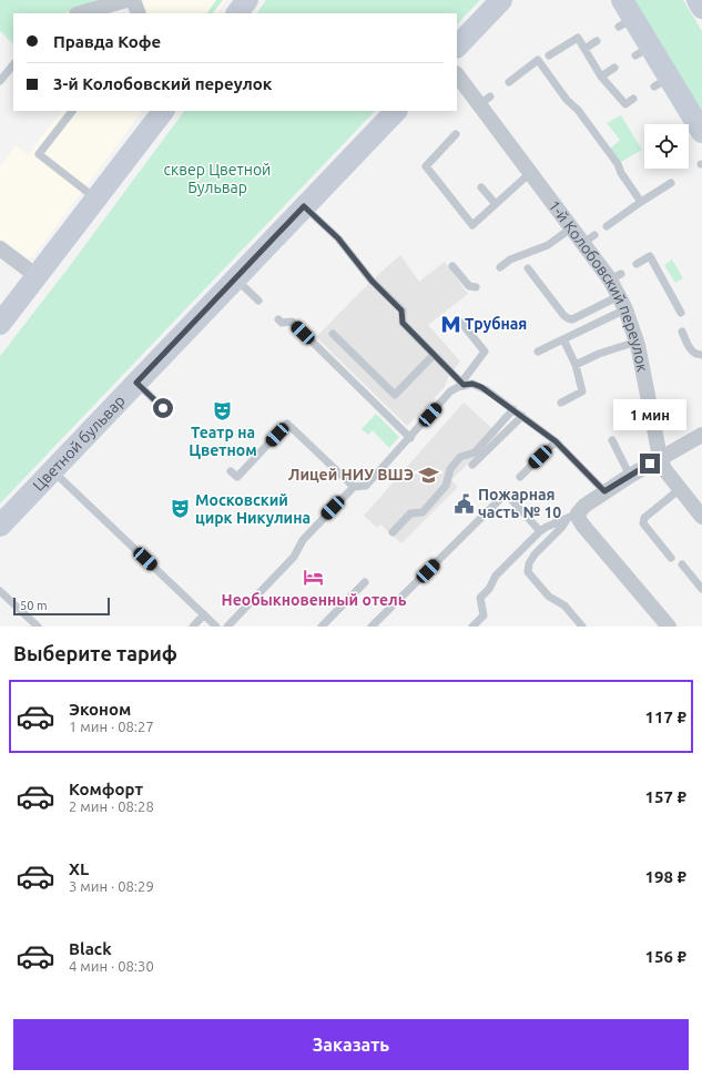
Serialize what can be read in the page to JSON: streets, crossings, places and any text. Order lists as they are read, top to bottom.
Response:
{
  "streets": {
    "main road": ["Цветной бульвар"],
    "street": ["1-й Колобовский переулок"]
  },
  "parks": ["сквер Цветной Бульвар"],
  "places": {
    "metro station": ["Трубная"],
    "theatre": ["Театр на Цветном", "Московский цирк Никулина"],
    "school or university": ["Лицей НИУ ВШЭ"],
    "public building": ["Пожарная часть № 10"],
    "hotel": ["Необыкновенный отель"]
  },
  "scale_bar": "50 m",
  "page": {
    "banner": ["Правда Кофе", "3-й Колобовский переулок"],
    "bubble": "1 мин",
    "scale": "50 m",
    "heading": "Выберите тариф",
    "list": [
      {
        "name": "Эконом",
        "note": "1 мин · 08:27",
        "value": "117 ₽"
      },
      {
        "name": "Комфорт",
        "note": "2 мин · 08:28",
        "value": "157 ₽"
      },
      {
        "name": "XL",
        "note": "3 мин · 08:29",
        "value": "198 ₽"
      },
      {
        "name": "Black",
        "note": "4 мин · 08:30",
        "value": "156 ₽"
      }
    ],
    "buttons": "Заказать"
  }
}
